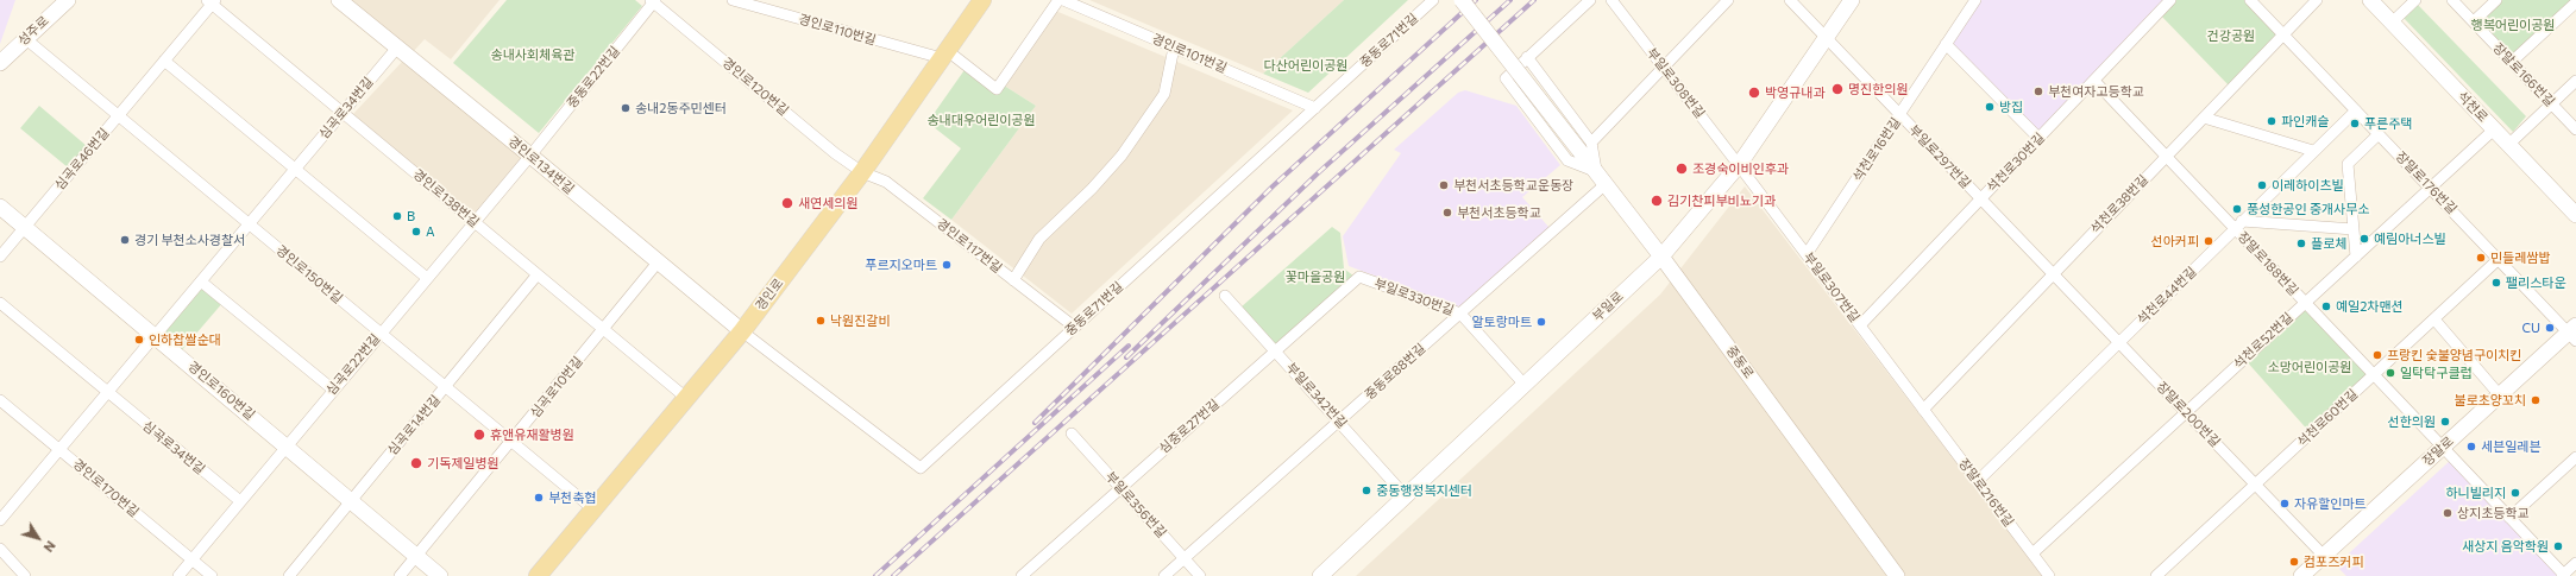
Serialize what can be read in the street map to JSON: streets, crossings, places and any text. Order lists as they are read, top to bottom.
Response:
{
  "streets": {
    "main road": ["경인로"],
    "street": [
      "경인로110번길",
      "성주로",
      "중동로71번길",
      "경인로101번길",
      "장말로166번길",
      "중동로22번길",
      "부일로308번길",
      "경인로120번길",
      "석천로",
      "심곡로34번길",
      "석천로16번길",
      "부일로297번길",
      "심곡로46번길",
      "석천로30번길",
      "경인로134번길",
      "장말로176번길",
      "경인로138번길",
      "석천로38번길",
      "경인로117번길",
      "장말로188번길",
      "경인로150번길",
      "부일로307번길",
      "석천로44번길",
      "부일로330번길",
      "부일로",
      "석천로52번길",
      "중동로",
      "심곡로22번길",
      "중동로88번길",
      "심곡로10번길",
      "경인로160번길",
      "부일로342번길",
      "장말로200번길",
      "석천로60번길",
      "심곡로14번길",
      "심중로27번길",
      "장말로",
      "경인로170번길",
      "장말로216번길",
      "부일로356번길"
    ]
  },
  "crossings": [
    ["경인로110번길", "경인로"],
    ["성주로", "경인로150번길"],
    ["중동로71번길", "경인로101번길"],
    ["중동로71번길", "경인로134번길"],
    ["중동로71번길", "경인로117번길"],
    ["중동로71번길", "경인로"],
    ["중동로22번길", "경인로120번길"],
    ["중동로22번길", "경인로134번길"],
    ["중동로22번길", "심곡로22번길"],
    ["부일로308번길", "부일로307번길"],
    ["부일로308번길", "부일로"],
    ["경인로120번길", "경인로117번길"],
    ["경인로120번길", "경인로"],
    ["석천로", "석천로52번길"],
    ["심곡로34번길", "경인로134번길"],
    ["심곡로34번길", "경인로138번길"],
    ["심곡로34번길", "경인로150번길"],
    ["심곡로34번길", "심곡로22번길"],
    ["심곡로34번길", "경인로160번길"],
    ["심곡로34번길", "경인로170번길"],
    ["석천로16번길", "부일로297번길"],
    ["석천로16번길", "부일로307번길"],
    ["부일로297번길", "석천로30번길"],
    ["부일로297번길", "석천로38번길"],
    ["부일로297번길", "부일로"],
    ["부일로297번길", "장말로200번길"],
    ["심곡로46번길", "경인로138번길"],
    ["심곡로46번길", "경인로150번길"],
    ["심곡로46번길", "경인로160번길"],
    ["석천로30번길", "장말로188번길"],
    ["석천로30번길", "부일로307번길"],
    ["경인로134번길", "경인로"],
    ["경인로134번길", "심곡로22번길"],
    ["경인로134번길", "심곡로10번길"],
    ["장말로176번길", "석천로38번길"],
    ["장말로176번길", "석천로44번길"],
    ["장말로176번길", "석천로52번길"],
    ["장말로176번길", "석천로60번길"],
    ["장말로176번길", "장말로"],
    ["경인로138번길", "경인로"],
    ["경인로138번길", "심곡로22번길"],
    ["경인로138번길", "심곡로10번길"],
    ["경인로138번길", "심곡로14번길"],
    ["석천로38번길", "장말로188번길"],
    ["석천로38번길", "부일로307번길"],
    ["석천로38번길", "장말로200번길"],
    ["석천로38번길", "장말로216번길"],
    ["경인로117번길", "경인로"],
    ["장말로188번길", "석천로44번길"],
    ["장말로188번길", "석천로52번길"],
    ["장말로188번길", "석천로60번길"],
    ["장말로188번길", "장말로"],
    ["경인로150번길", "경인로"],
    ["경인로150번길", "심곡로22번길"],
    ["경인로150번길", "심곡로10번길"],
    ["경인로150번길", "심곡로14번길"],
    ["부일로307번길", "부일로"],
    ["부일로307번길", "장말로216번길"],
    ["석천로44번길", "장말로200번길"],
    ["석천로44번길", "장말로216번길"],
    ["부일로330번길", "부일로"],
    ["부일로330번길", "중동로88번길"],
    ["부일로330번길", "심중로27번길"],
    ["부일로", "중동로"],
    ["부일로", "부일로342번길"],
    ["석천로52번길", "장말로200번길"],
    ["석천로52번길", "장말로216번길"],
    ["중동로", "중동로88번길"],
    ["심곡로22번길", "경인로160번길"],
    ["심곡로22번길", "경인로170번길"],
    ["중동로88번길", "부일로342번길"],
    ["중동로88번길", "부일로356번길"],
    ["심곡로10번길", "경인로160번길"],
    ["경인로160번길", "심곡로14번길"],
    ["부일로342번길", "심중로27번길"],
    ["장말로200번길", "석천로60번길"],
    ["장말로200번길", "장말로"],
    ["심중로27번길", "부일로356번길"]
  ],
  "parks": [
    "행복어린이공원",
    "건강공원",
    "송내사회체육관",
    "다산어린이공원",
    "송내대우어린이공원",
    "꽃마을공원",
    "소망어린이공원"
  ],
  "places": [
    "명진한의원",
    "부천여자고등학교",
    "박영규내과",
    "방집",
    "송내2동주민센터",
    "파인캐슬",
    "푸른주택",
    "조경숙이비인후과",
    "부천서초등학교운동장",
    "이레하이츠빌",
    "김기찬피부비뇨기과",
    "새연세의원",
    "풍성한공인 중개사무소",
    "부천서초등학교",
    "B",
    "A",
    "예림아너스빌",
    "경기 부천소사경찰서",
    "선아커피",
    "플로체",
    "민들레쌈밥",
    "푸르지오마트",
    "팰리스타운",
    "예일2차맨션",
    "낙원진갈비",
    "알토랑마트",
    "CU",
    "인하찹쌀순대",
    "프랑킨 숯불양념구이치킨",
    "일탁탁구클럽",
    "불로초양꼬치",
    "선한의원",
    "휴앤유재활병원",
    "세븐일레븐",
    "기독제일병원",
    "중동행정복지센터",
    "하니빌리지",
    "부천축협",
    "자유할인마트",
    "상지초등학교",
    "새상지 음악학원",
    "컴포즈커피"
  ],
  "north": "bottom right"
}
